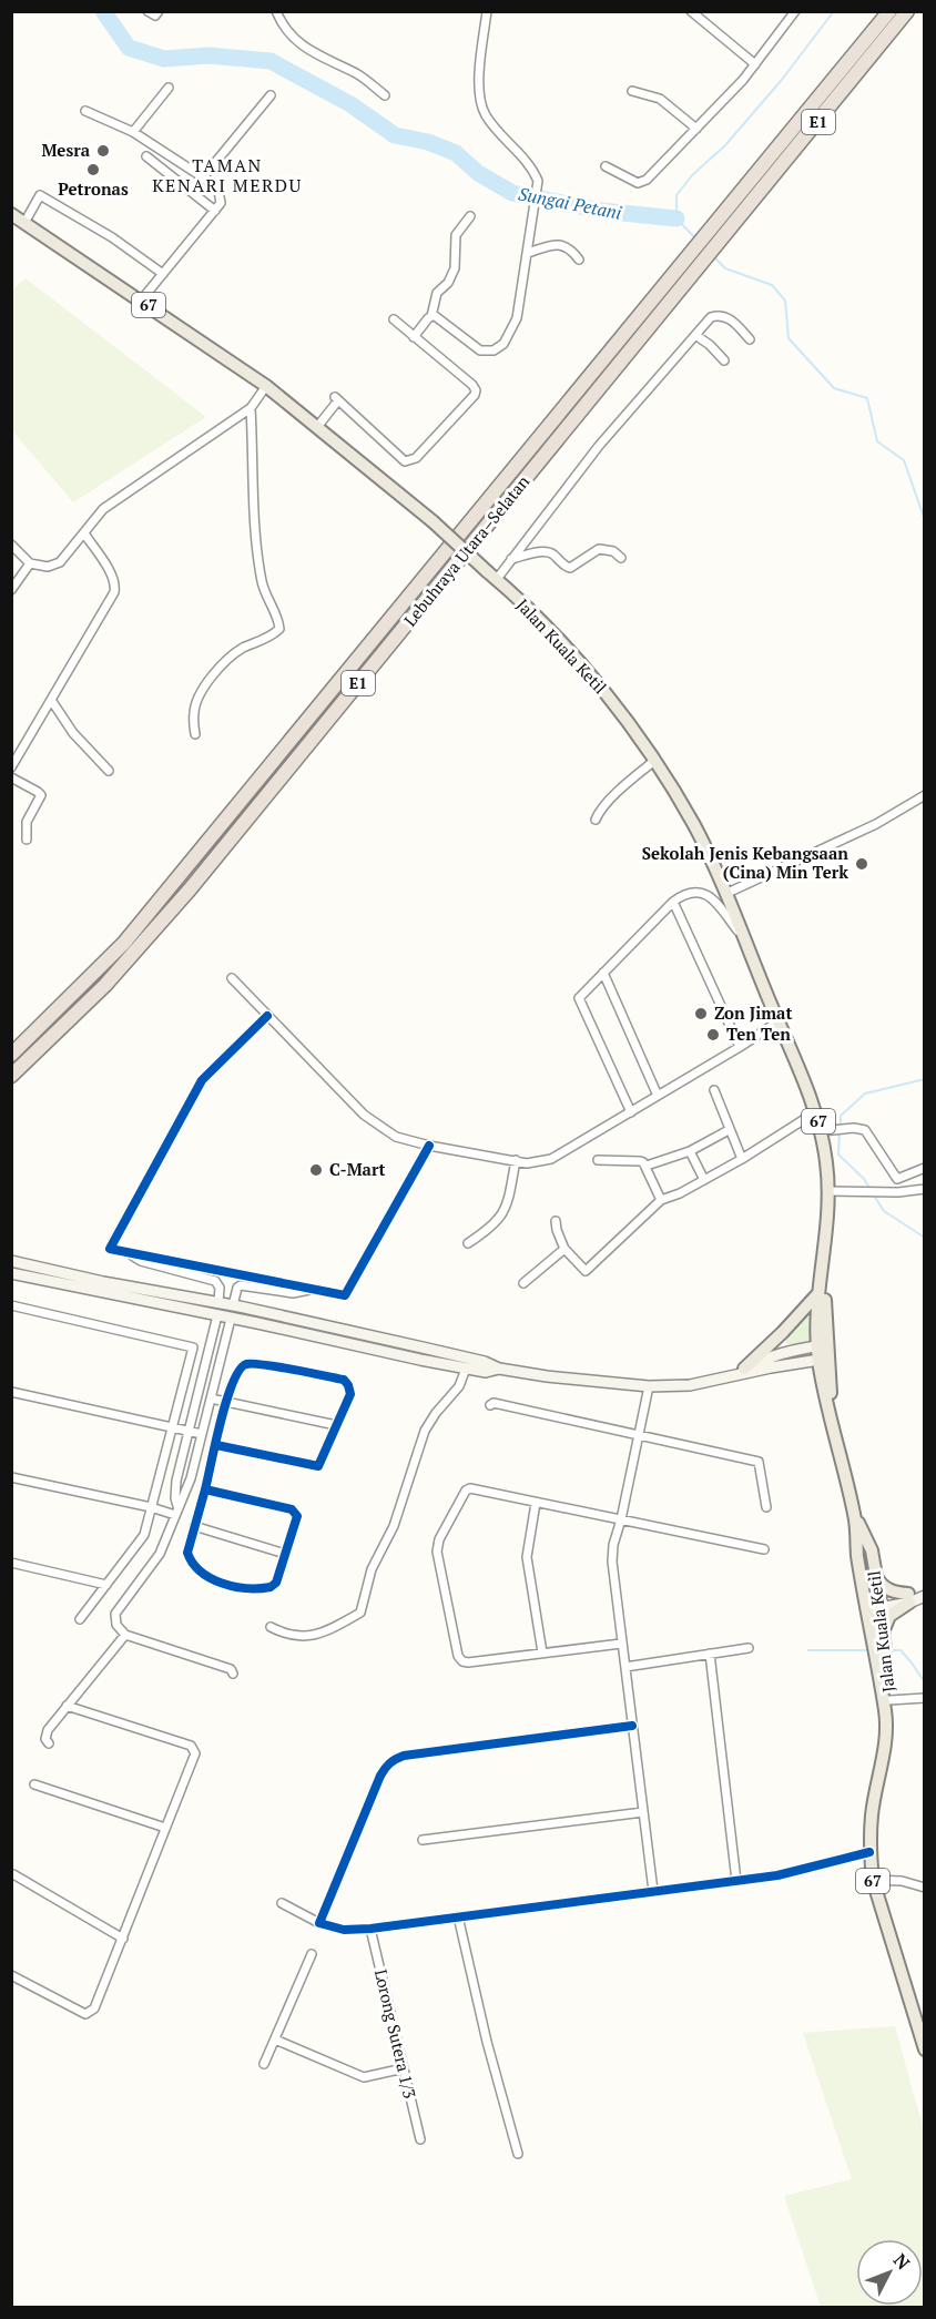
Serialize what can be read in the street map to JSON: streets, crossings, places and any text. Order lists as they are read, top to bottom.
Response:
{
  "streets": {
    "highway": ["E1", "Lebuhraya Utara–Selatan"],
    "main road": ["67", "Jalan Kuala Ketil"],
    "street": ["Lorong Sutera 1/3"]
  },
  "districts": ["TAMAN KENARI MERDU"],
  "water": ["Sungai Petani"],
  "places": [
    "Mesra",
    "Petronas",
    "Sekolah Jenis Kebangsaan (Cina) Min Terk",
    "Zon Jimat",
    "Ten Ten",
    "C-Mart"
  ],
  "north": "top right"
}
